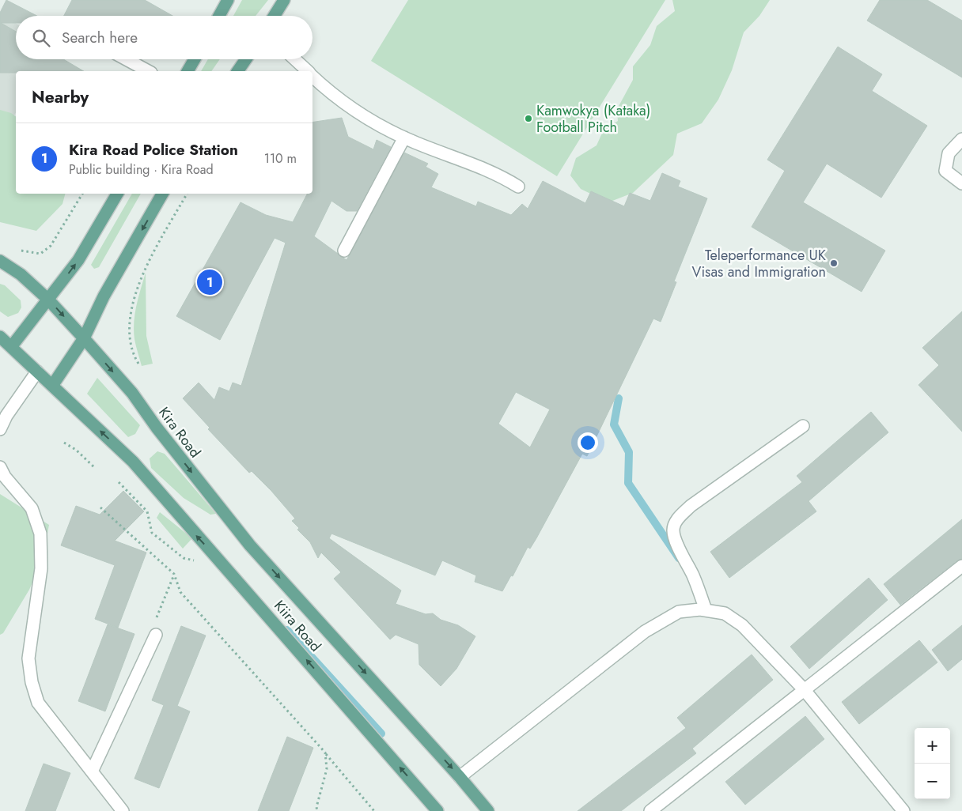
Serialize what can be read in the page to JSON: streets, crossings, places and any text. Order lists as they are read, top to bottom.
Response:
{
  "streets": {
    "main road": ["Kira Road", "Kiira Road"]
  },
  "crossings": [
    ["Kira Road", "Kiira Road"]
  ],
  "one_way": ["Kira Road"],
  "places": ["Kamwokya (Kataka) Football Pitch", "Teleperformance UK Visas and Immigration"],
  "page": {
    "search": "Search here",
    "heading": "Nearby",
    "list": [
      {
        "mark": "1",
        "name": "Kira Road Police Station",
        "note": "Public building · Kira Road",
        "value": "110 m"
      }
    ],
    "pins": "1",
    "map_buttons": ["+", "−"]
  }
}
